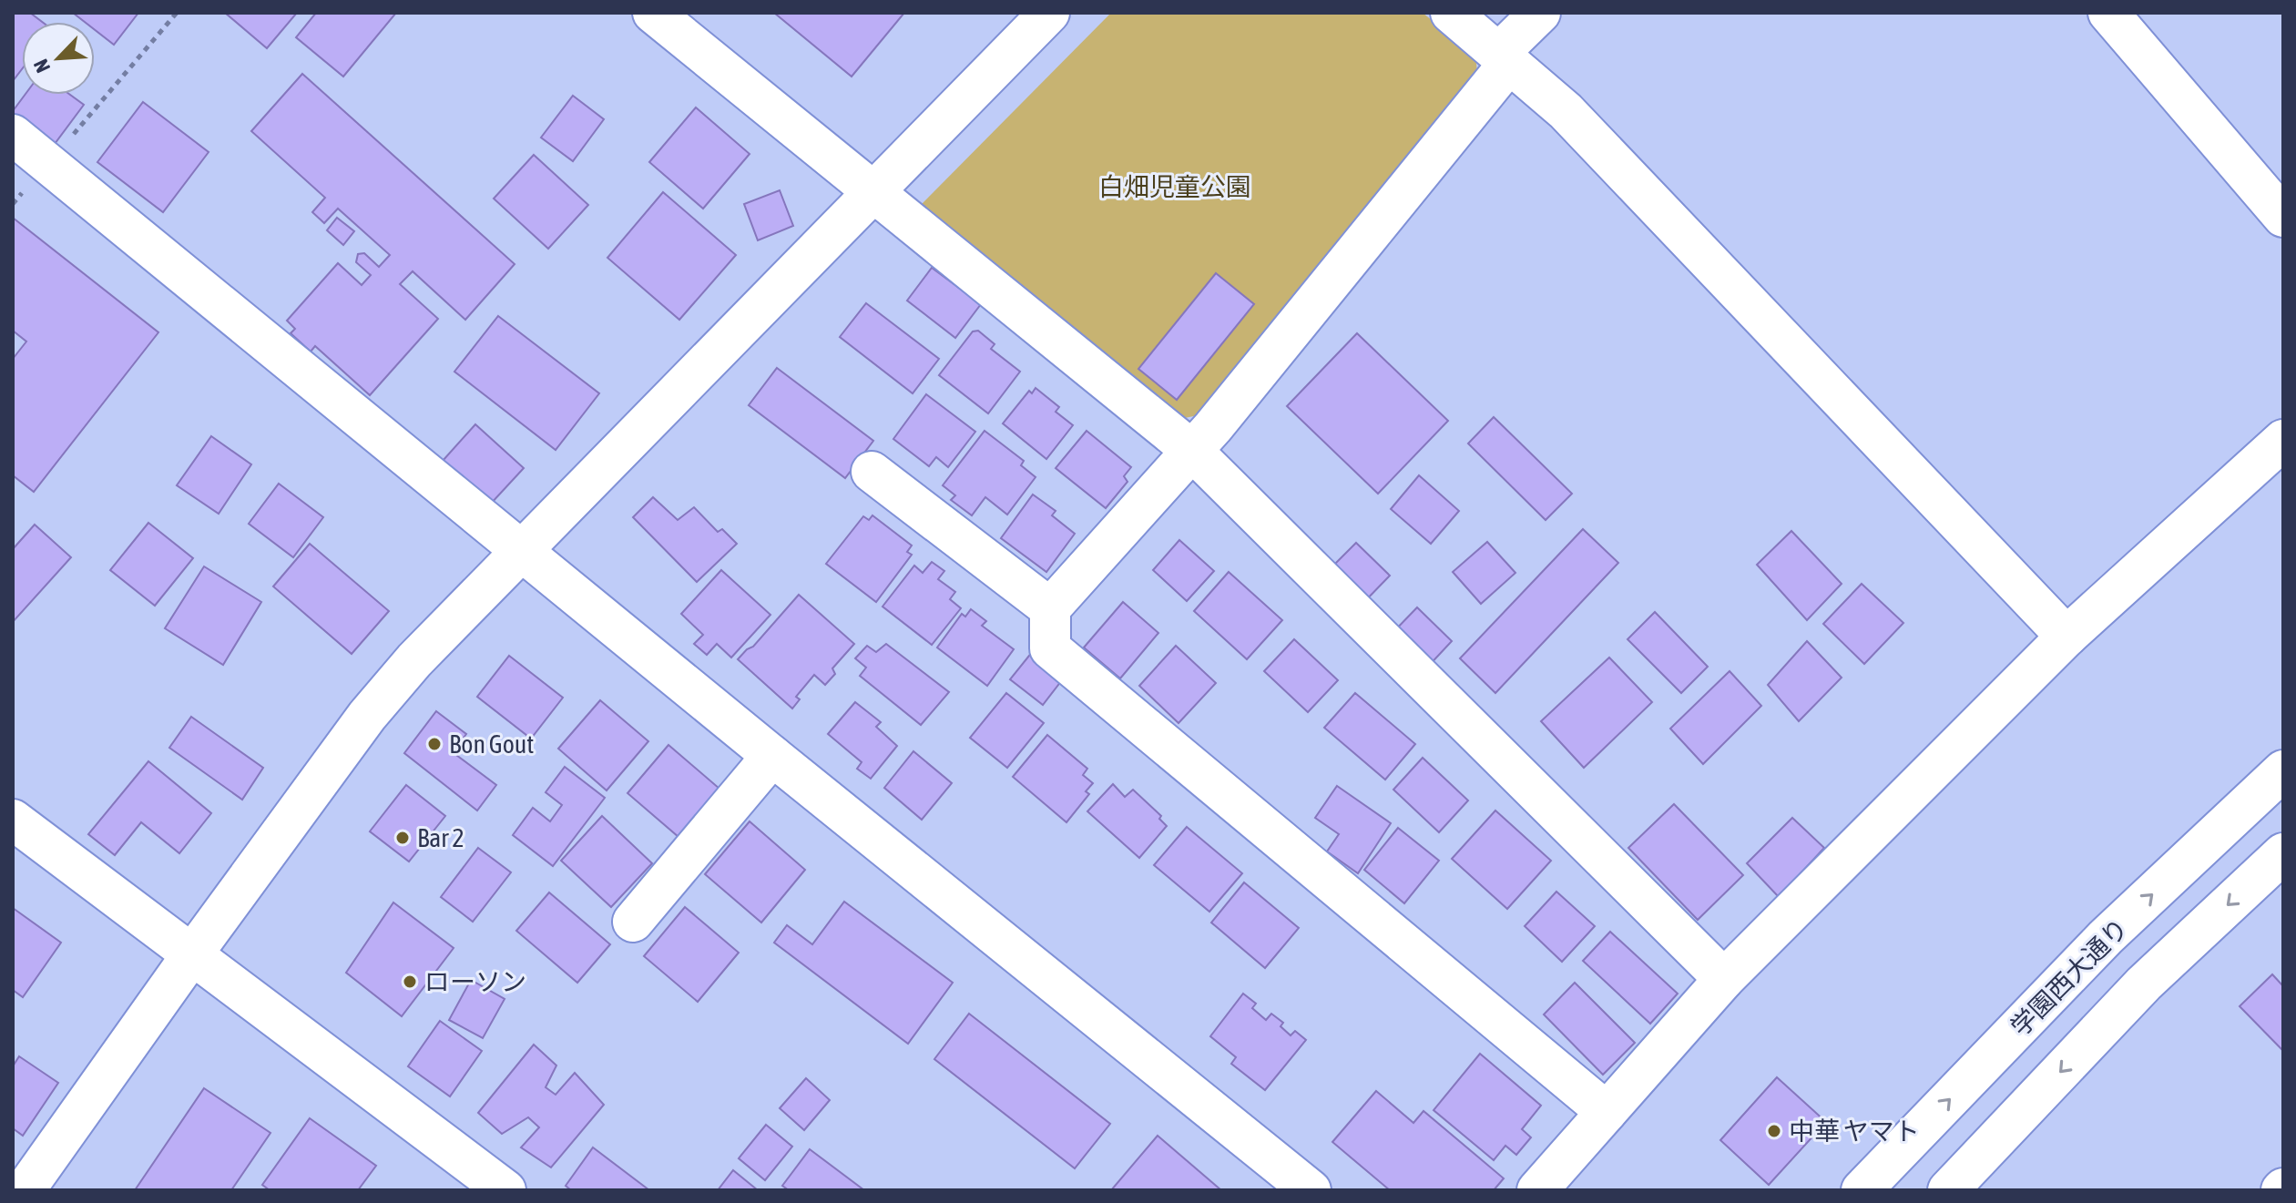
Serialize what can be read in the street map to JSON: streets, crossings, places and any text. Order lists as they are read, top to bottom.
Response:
{
  "streets": {
    "street": ["学園西大通り"]
  },
  "parks": ["白畑児童公園"],
  "places": [
    "Bon Gout",
    "Bar 2",
    "ローソン",
    "中華 ヤマト"
  ],
  "north": "bottom left"
}
